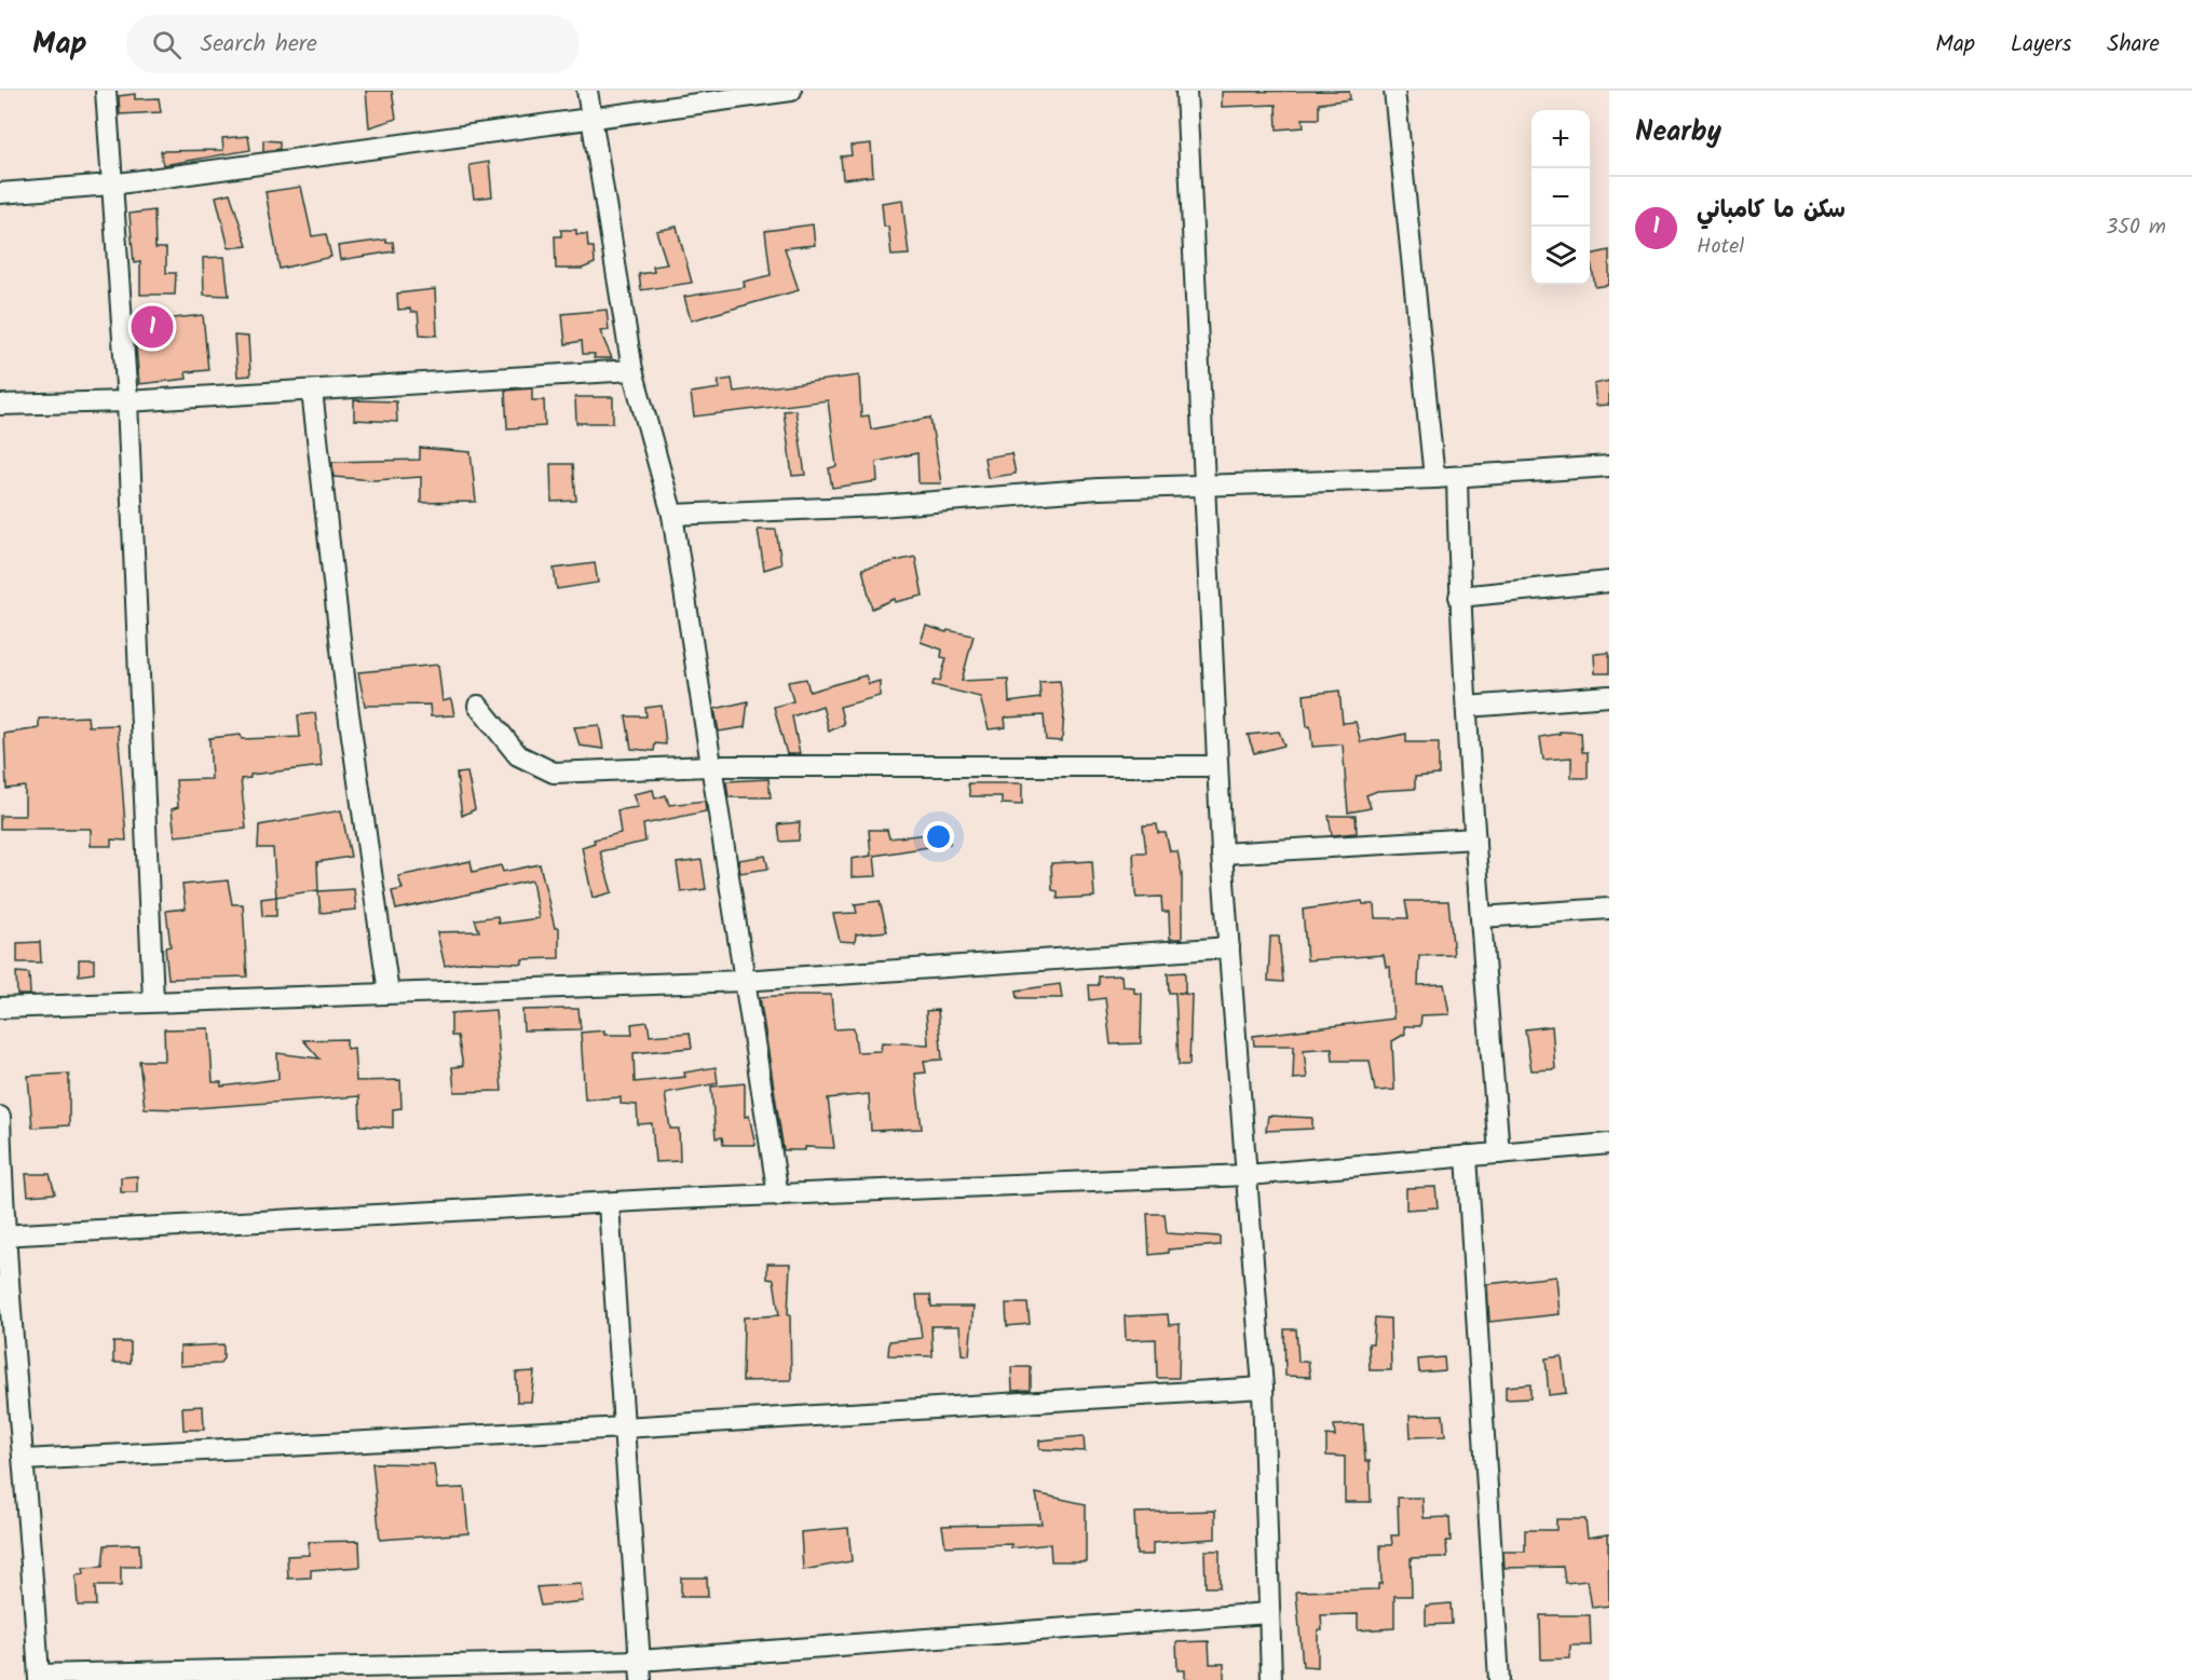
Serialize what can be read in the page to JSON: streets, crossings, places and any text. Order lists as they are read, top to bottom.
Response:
{
  "page": {
    "header": "Map",
    "search": "Search here",
    "nav": ["Map", "Layers", "Share"],
    "heading": "Nearby",
    "map_buttons": ["+", "−"],
    "list": [
      {
        "mark": "1",
        "name": "سكن ما كامباني",
        "note": "Hotel",
        "value": "350 m"
      }
    ],
    "pins": "1"
  }
}
